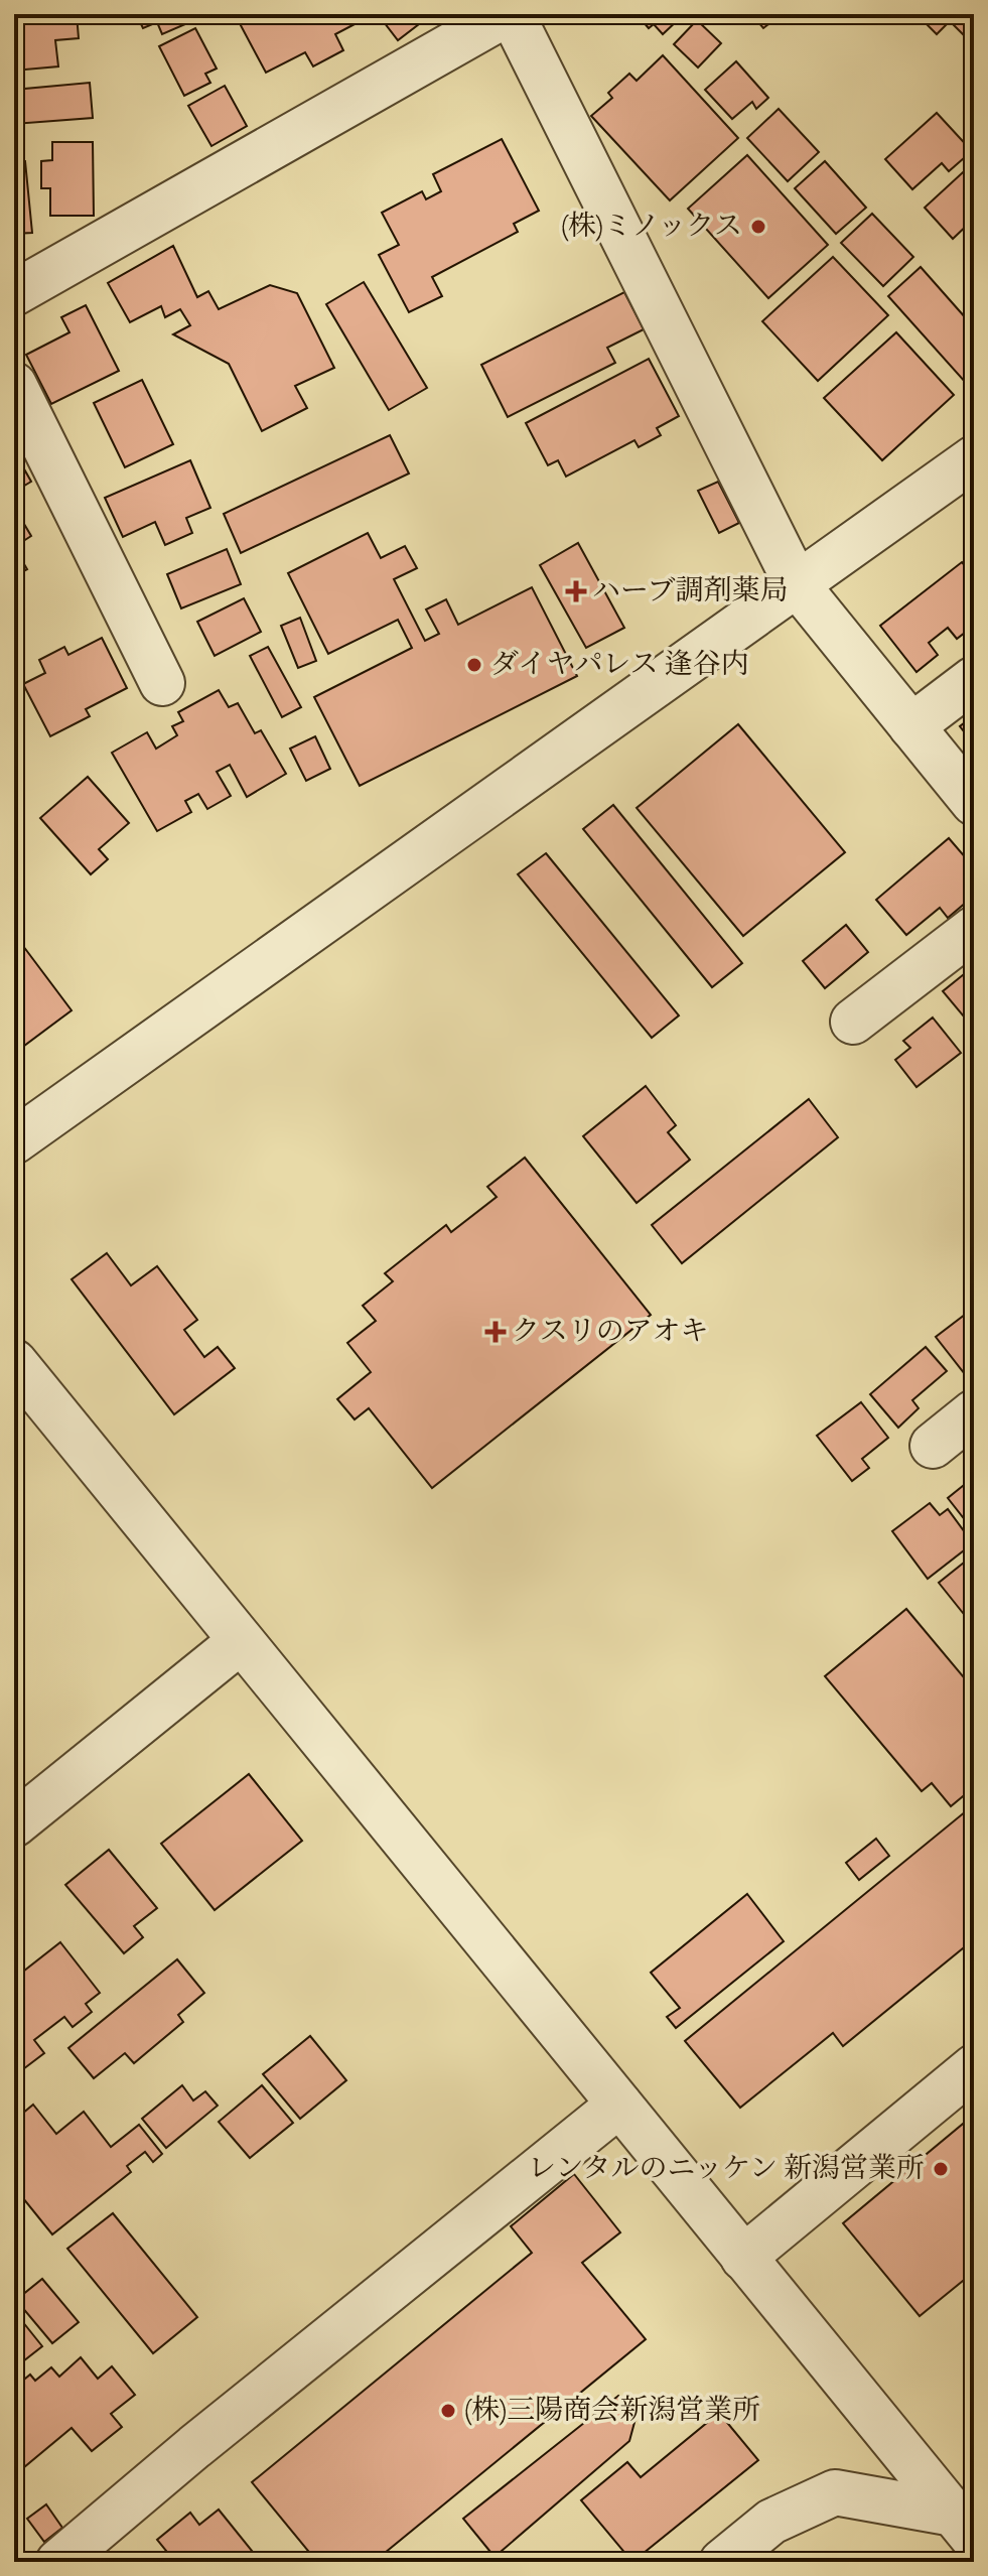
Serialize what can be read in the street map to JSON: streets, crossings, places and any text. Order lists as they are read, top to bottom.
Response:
{
  "places": {
    "other": [
      "(株)ミノックス",
      "ダイヤパレス 逢谷内",
      "レンタルのニッケン 新潟営業所",
      "(株)三陽商会新潟営業所"
    ],
    "health": ["ハーブ調剤薬局", "クスリのアオキ"]
  }
}
